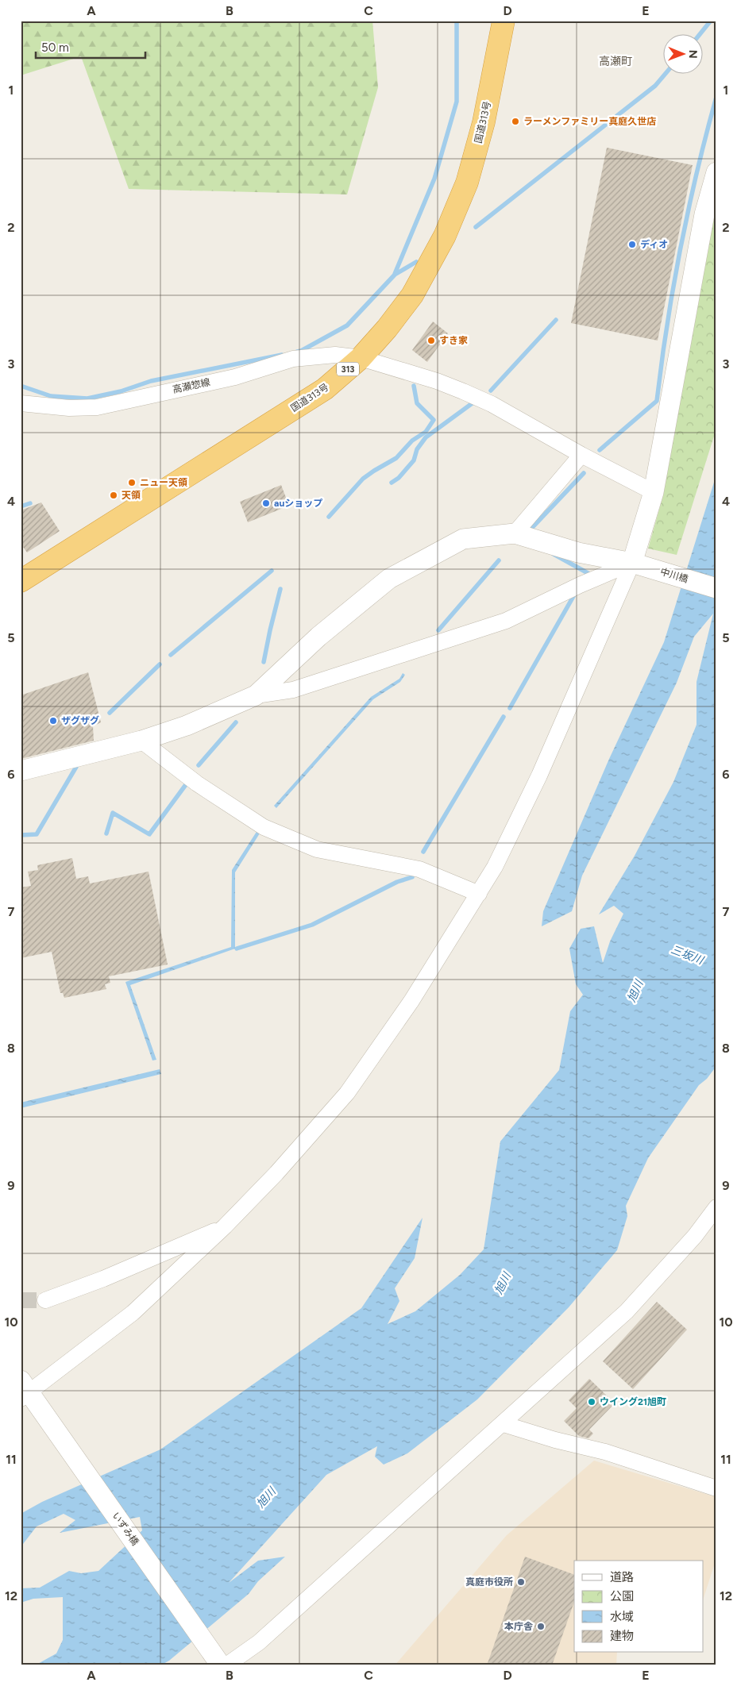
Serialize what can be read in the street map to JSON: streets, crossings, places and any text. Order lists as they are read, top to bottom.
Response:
{
  "streets": {
    "highway": ["国道313号", "313"],
    "street": ["高瀬惣線", "中川橋", "いずみ橋"]
  },
  "crossings": [
    ["国道313号", "高瀬惣線"]
  ],
  "districts": ["高瀬町"],
  "water": ["三坂川", "旭川"],
  "places": [
    "ラーメンファミリー真庭久世店",
    "ディオ",
    "すき家",
    "ニュー天領",
    "天領",
    "auショップ",
    "ザグザグ",
    "ウイング21旭町",
    "真庭市役所",
    "本庁舎"
  ],
  "legend": [
    "道路",
    "公園",
    "水域",
    "建物"
  ],
  "scale_bar": "50 m",
  "north": "right",
  "grid": {
    "columns": [
      "A",
      "B",
      "C",
      "D",
      "E"
    ],
    "rows": [
      "1",
      "2",
      "3",
      "4",
      "5",
      "6",
      "7",
      "8",
      "9",
      "10",
      "11",
      "12"
    ]
  }
}
